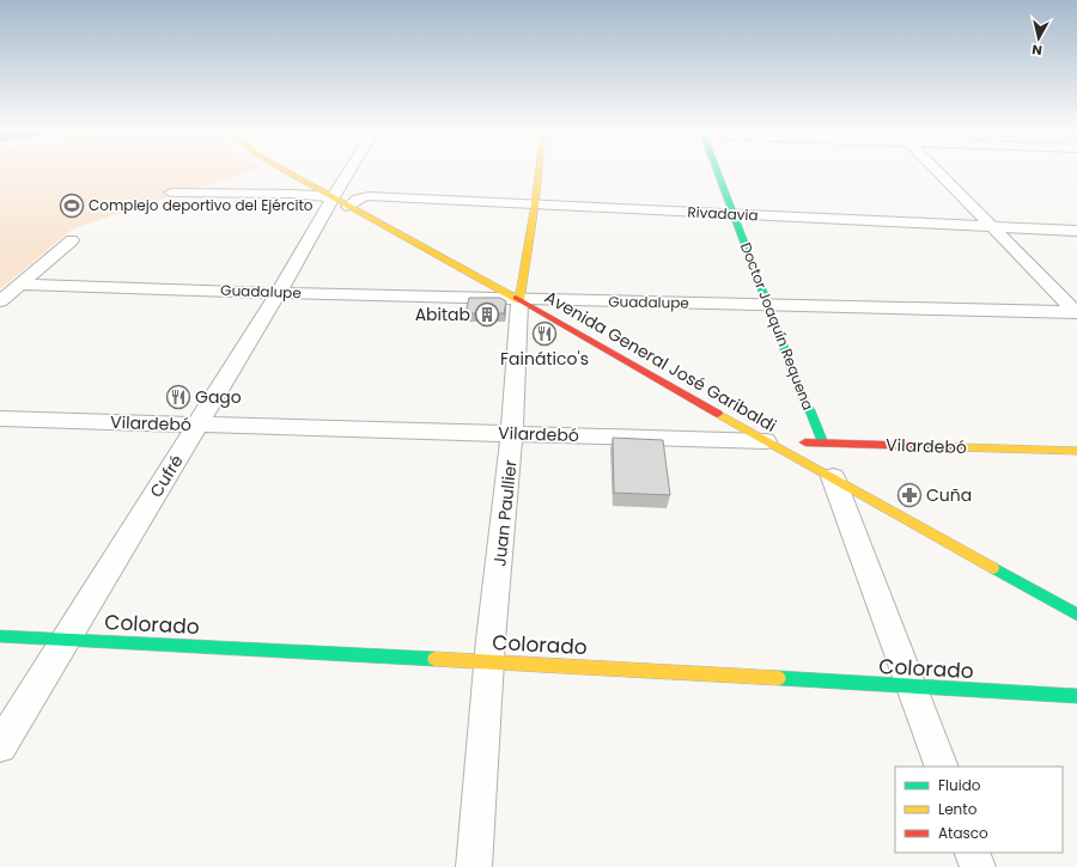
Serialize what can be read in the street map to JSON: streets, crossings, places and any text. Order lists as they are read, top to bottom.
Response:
{
  "streets": {
    "street": [
      "Rivadavia",
      "Guadalupe",
      "Doctor Joaquín Requena",
      "Avenida General José Garibaldi",
      "Vilardebó",
      "Cufré",
      "Juan Paullier",
      "Colorado"
    ]
  },
  "crossings": [
    ["Rivadavia", "Doctor Joaquín Requena"],
    ["Rivadavia", "Avenida General José Garibaldi"],
    ["Rivadavia", "Cufré"],
    ["Rivadavia", "Juan Paullier"],
    ["Guadalupe", "Doctor Joaquín Requena"],
    ["Guadalupe", "Avenida General José Garibaldi"],
    ["Guadalupe", "Cufré"],
    ["Guadalupe", "Juan Paullier"],
    ["Doctor Joaquín Requena", "Vilardebó"],
    ["Avenida General José Garibaldi", "Vilardebó"],
    ["Avenida General José Garibaldi", "Cufré"],
    ["Avenida General José Garibaldi", "Juan Paullier"],
    ["Vilardebó", "Cufré"],
    ["Vilardebó", "Juan Paullier"],
    ["Cufré", "Colorado"],
    ["Juan Paullier", "Colorado"]
  ],
  "places": {
    "sports": ["Complejo deportivo del Ejército"],
    "building": ["Abitab"],
    "restaurant": ["Fainático's", "Gago"],
    "pharmacy": ["Cuña"]
  },
  "legend": ["Fluido", "Lento", "Atasco"],
  "north": "bottom"
}
